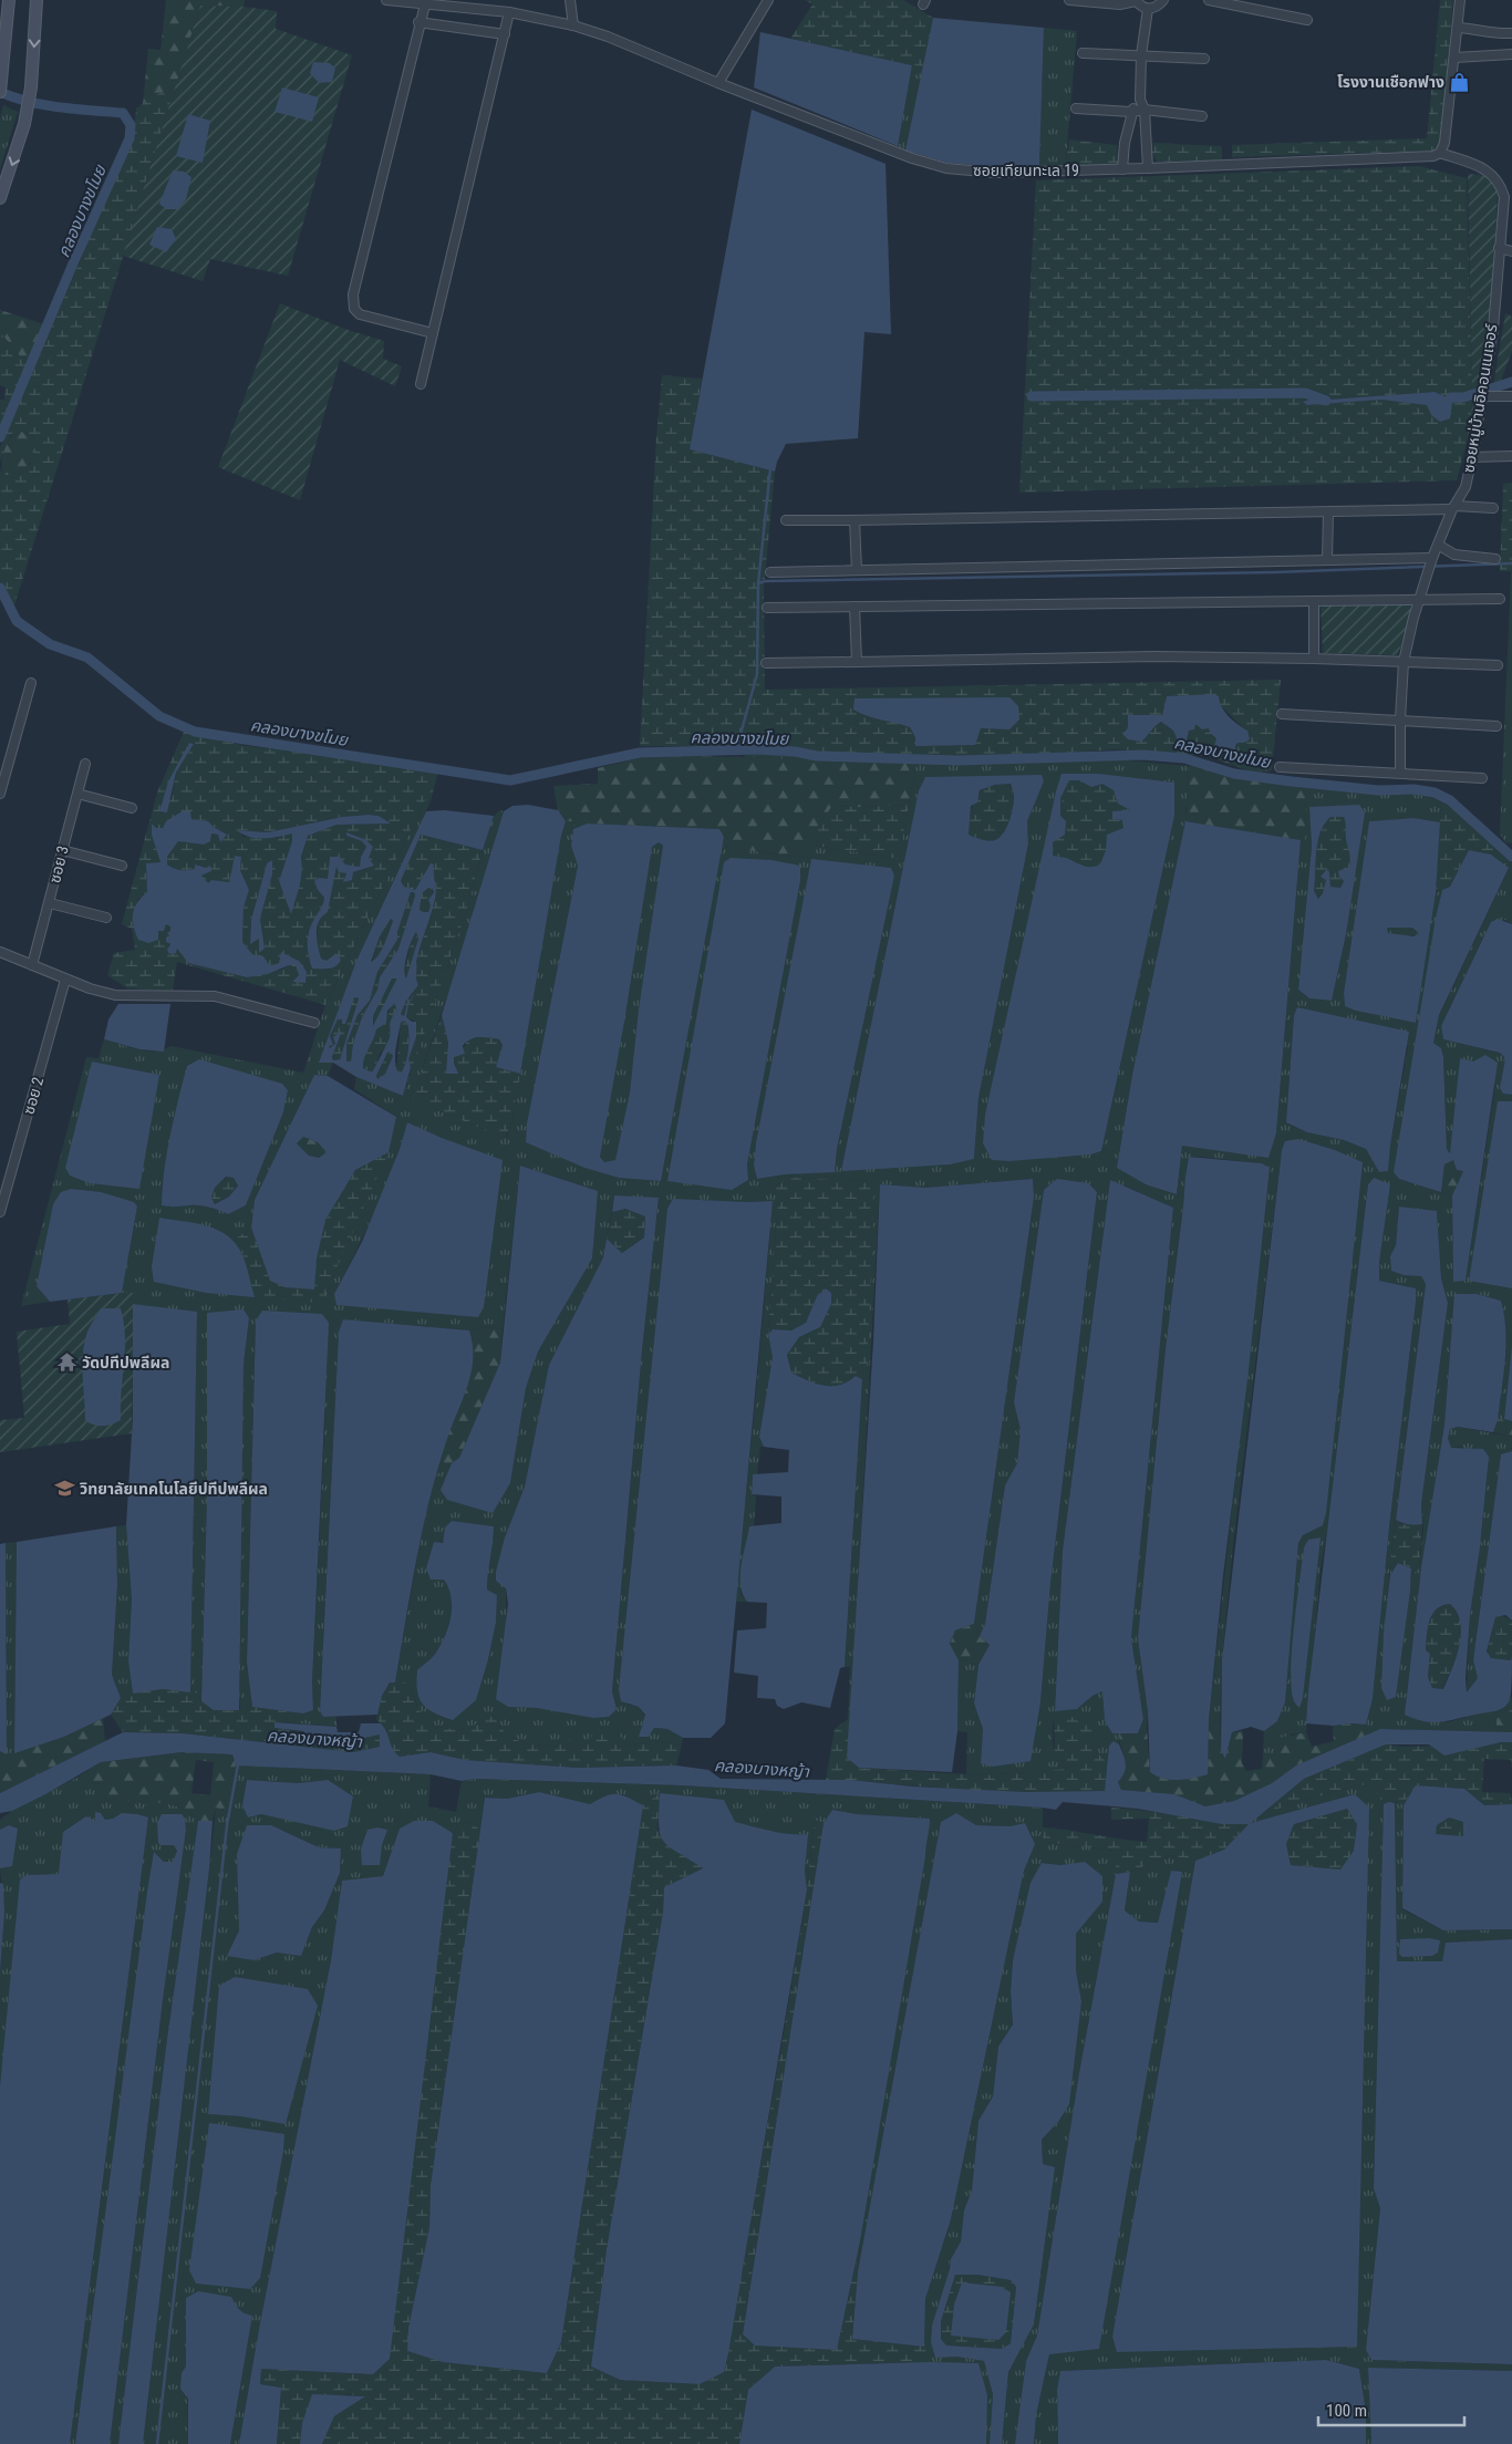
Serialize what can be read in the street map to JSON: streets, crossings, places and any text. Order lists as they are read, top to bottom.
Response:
{
  "streets": {
    "street": [
      "ซอยเทียนทะเล 19",
      "ซอยหมู่บ้านอิคอนเนเจอร์",
      "ซอย 3",
      "ซอย 2"
    ]
  },
  "crossings": [
    ["ซอยเทียนทะเล 19", "ซอยหมู่บ้านอิคอนเนเจอร์"]
  ],
  "water": ["คลองบางขโมย", "คลองบางหญ้า"],
  "places": {
    "shop": ["โรงงานเชือกฟาง"],
    "temple": ["วัดปทีปพลีผล"],
    "school or university": ["วิทยาลัยเทคโนโลยีปทีปพลีผล"]
  },
  "scale_bar": "100 m"
}
